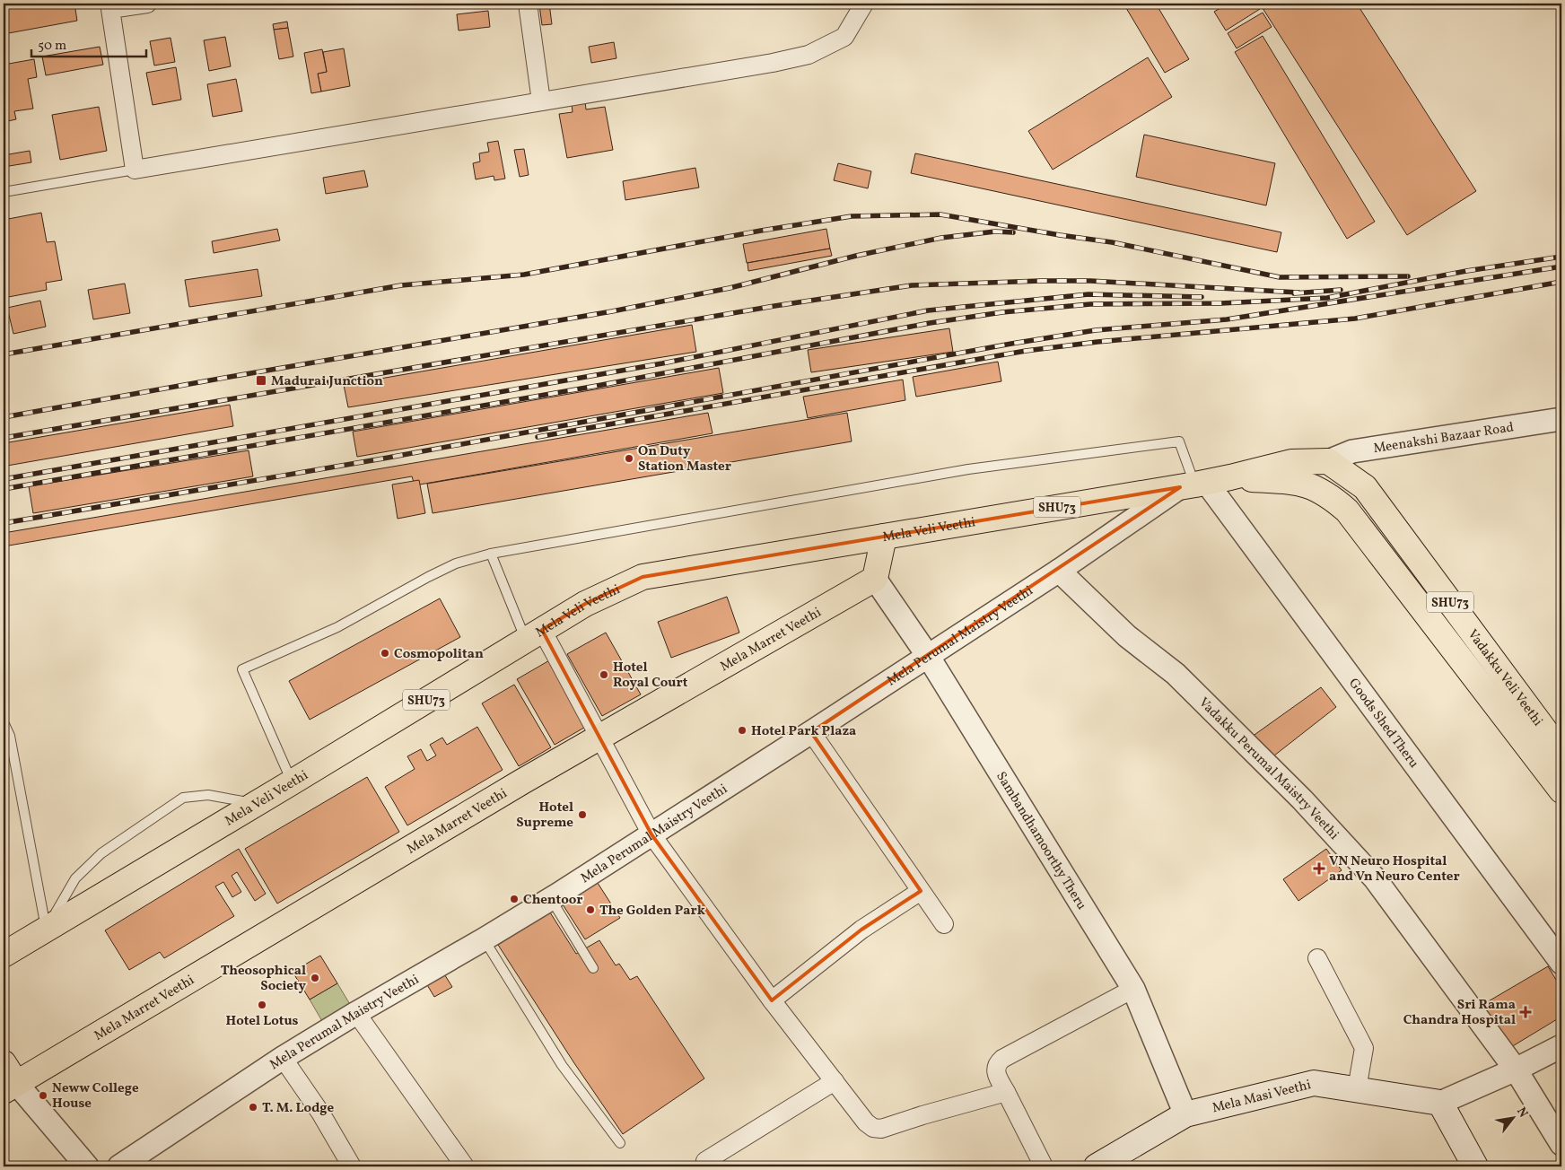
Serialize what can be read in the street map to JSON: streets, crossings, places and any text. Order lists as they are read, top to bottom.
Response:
{
  "streets": {
    "main road": [
      "SHU73",
      "Mela Veli Veethi",
      "Mela Marret Veethi",
      "Vadakku Veli Veethi",
      "Mela Masi Veethi"
    ],
    "street": [
      "Meenakshi Bazaar Road",
      "Mela Perumal Maistry Veethi",
      "Goods Shed Theru",
      "Vadakku Perumal Maistry Veethi",
      "Sambandhamoorthy Theru"
    ]
  },
  "crossings": [
    ["Meenakshi Bazaar Road", "Mela Veli Veethi"],
    ["Meenakshi Bazaar Road", "Vadakku Veli Veethi"],
    ["Mela Veli Veethi", "Mela Perumal Maistry Veethi"],
    ["Mela Veli Veethi", "Vadakku Veli Veethi"],
    ["Mela Veli Veethi", "Goods Shed Theru"],
    ["Mela Perumal Maistry Veethi", "Goods Shed Theru"],
    ["Mela Perumal Maistry Veethi", "Vadakku Perumal Maistry Veethi"],
    ["Mela Perumal Maistry Veethi", "Sambandhamoorthy Theru"],
    ["Mela Marret Veethi", "Sambandhamoorthy Theru"],
    ["Sambandhamoorthy Theru", "Mela Masi Veethi"]
  ],
  "places": {
    "transit": ["Madurai Junction"],
    "other": [
      "On Duty Station Master",
      "Cosmopolitan",
      "Hotel Royal Court",
      "Hotel Park Plaza",
      "Hotel Supreme",
      "Chentoor",
      "The Golden Park",
      "Theosophical Society",
      "Hotel Lotus",
      "Neww College House",
      "T. M. Lodge"
    ],
    "health": ["VN Neuro Hospital and Vn Neuro Center", "Sri Rama Chandra Hospital"]
  },
  "scale_bar": "50 m",
  "north": "top right"
}
